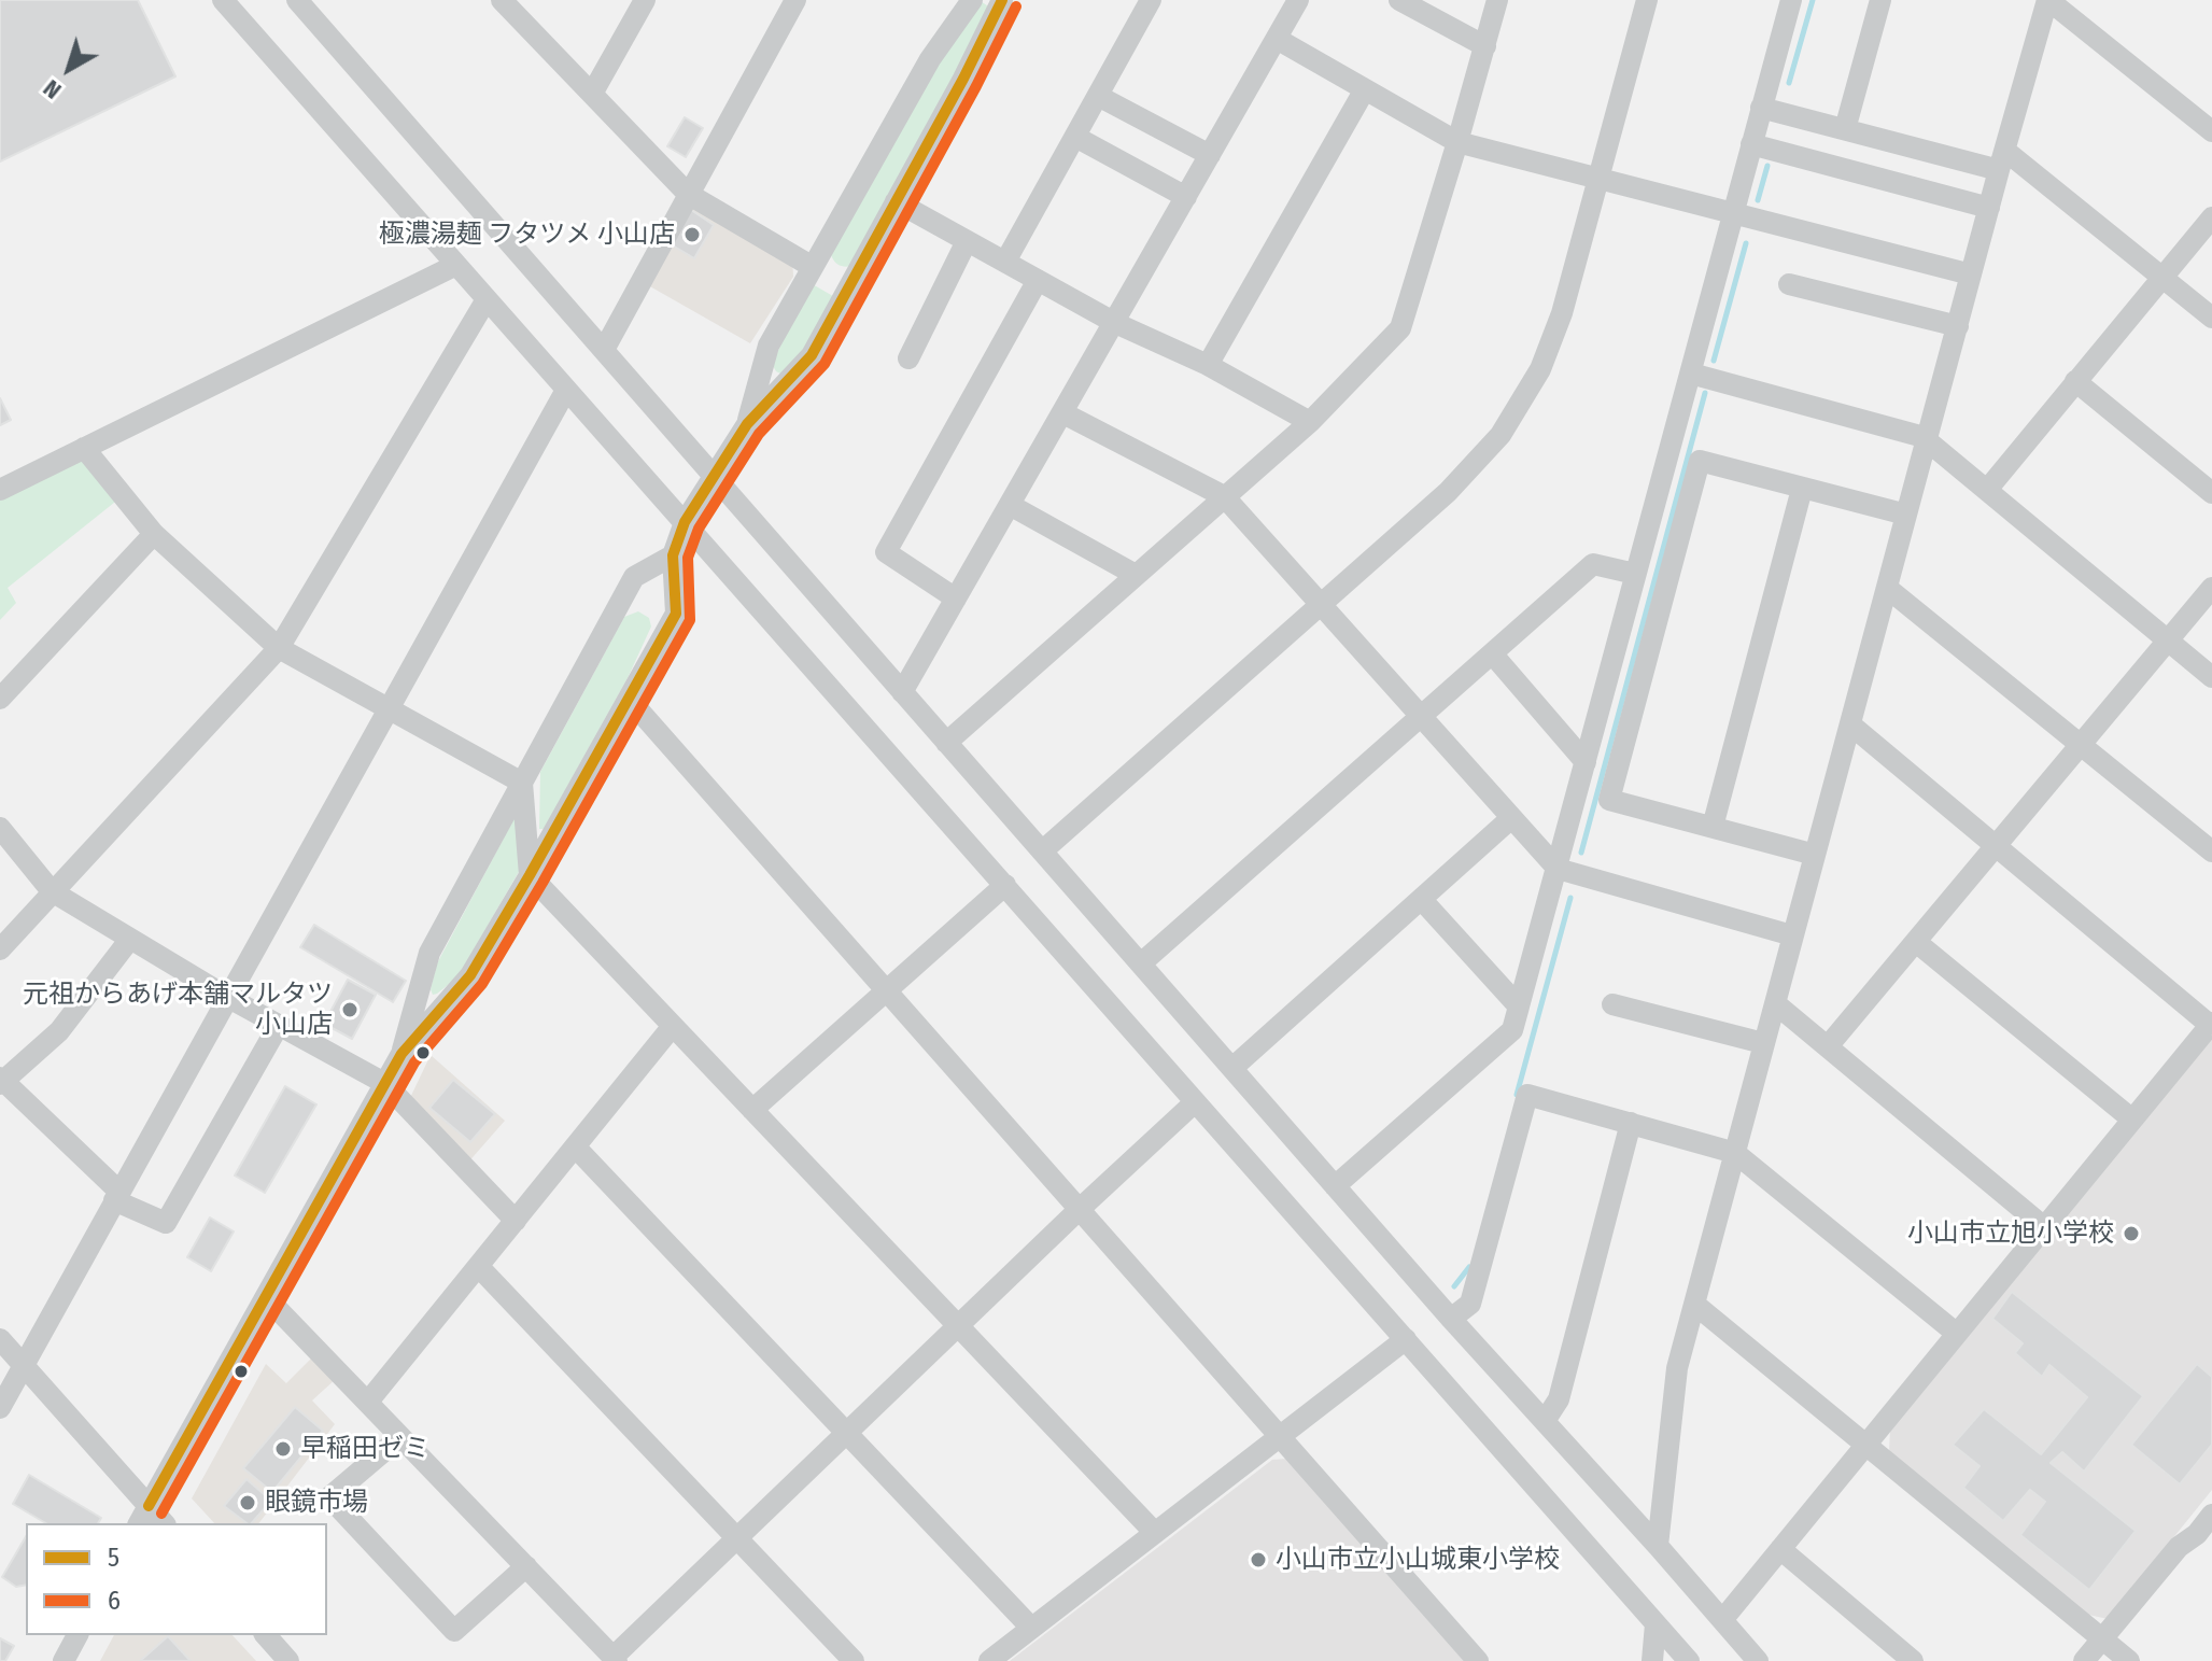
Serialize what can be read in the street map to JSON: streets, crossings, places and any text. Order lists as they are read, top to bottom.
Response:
{
  "places": [
    "極濃湯麺 フタツメ 小山店",
    "元祖からあげ本舗マルタツ 小山店",
    "小山市立旭小学校",
    "早稲田ゼミ",
    "眼鏡市場",
    "小山市立小山城東小学校"
  ],
  "lines": ["transit line 5", "transit line 6"],
  "legend": ["5", "6"],
  "north": "bottom left"
}
